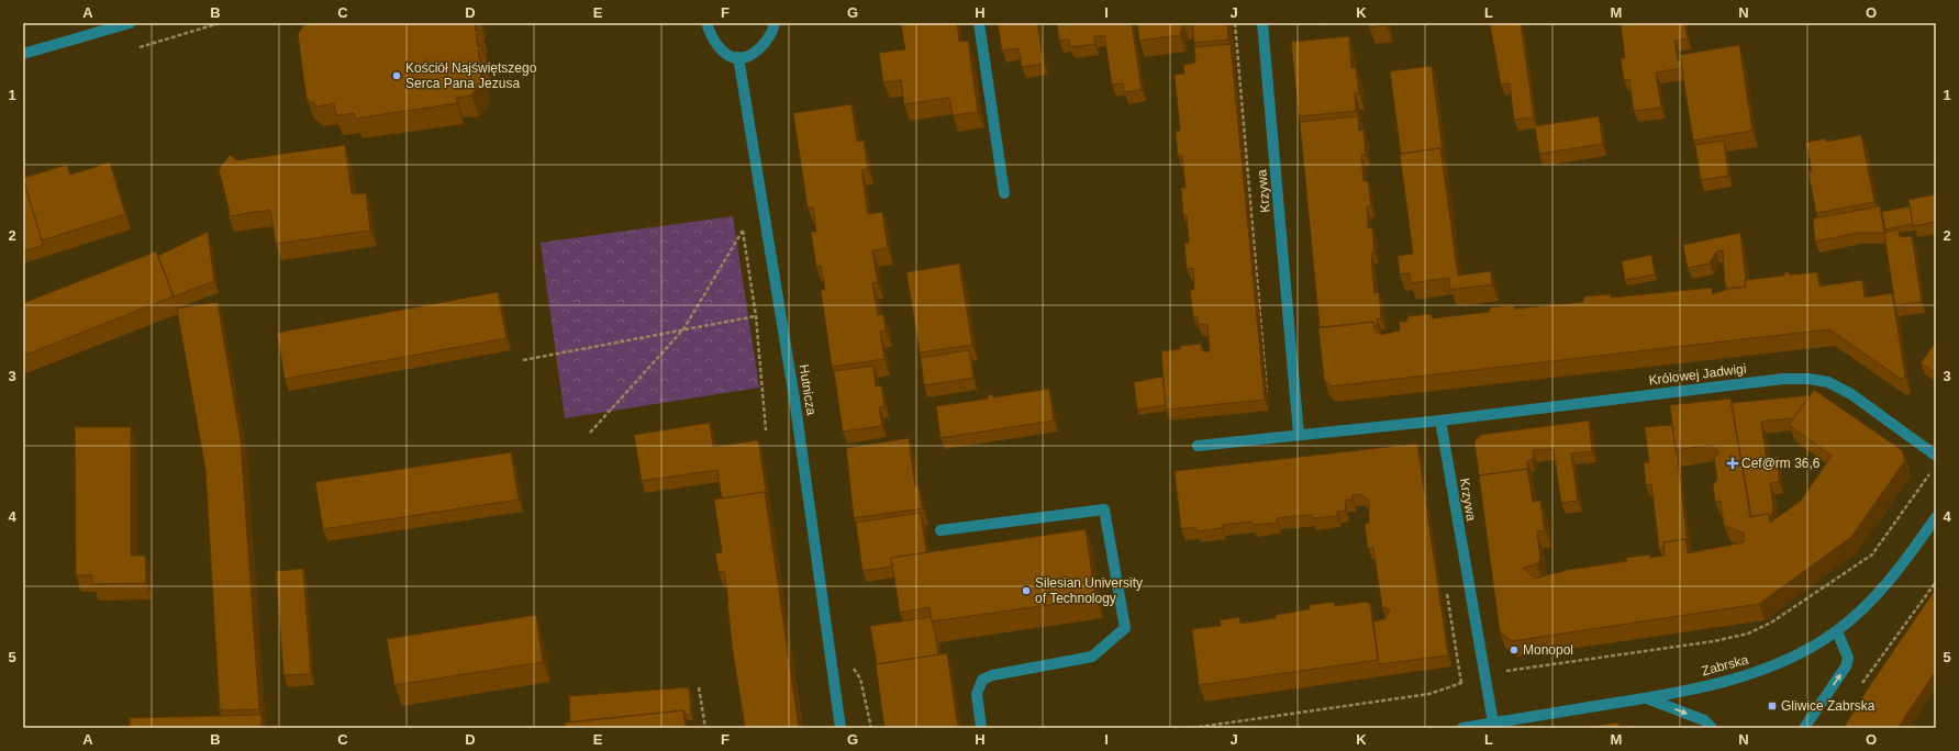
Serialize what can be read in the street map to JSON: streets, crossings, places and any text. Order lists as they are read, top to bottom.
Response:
{
  "streets": {
    "street": [
      "Krzywa",
      "Królowej Jadwigi",
      "Hutnicza",
      "Zabrska"
    ]
  },
  "crossings": [
    ["Krzywa", "Królowej Jadwigi"],
    ["Krzywa", "Zabrska"]
  ],
  "places": {
    "other": ["Kościół Najświętszego Serca Pana Jezusa", "Silesian University of Technology", "Monopol"],
    "health": ["Cef@rm 36,6"],
    "transit": ["Gliwice Zabrska"]
  },
  "grid": {
    "columns": [
      "A",
      "B",
      "C",
      "D",
      "E",
      "F",
      "G",
      "H",
      "I",
      "J",
      "K",
      "L",
      "M",
      "N",
      "O"
    ],
    "rows": [
      "1",
      "2",
      "3",
      "4",
      "5"
    ]
  }
}
